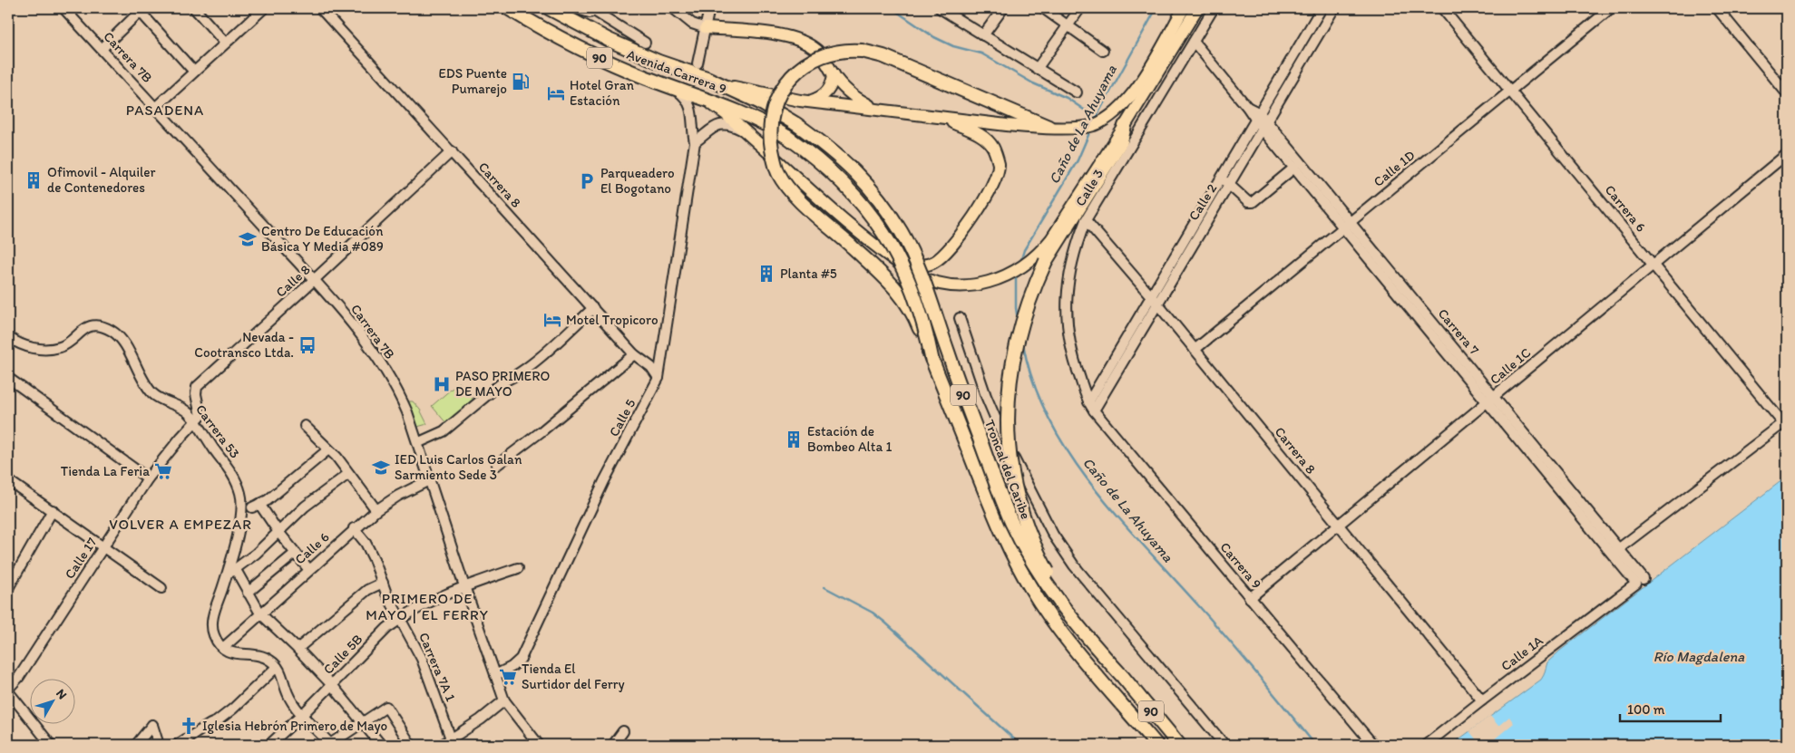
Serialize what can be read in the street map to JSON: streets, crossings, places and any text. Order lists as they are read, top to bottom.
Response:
{
  "streets": {
    "highway": ["90", "Avenida Carrera 9", "Troncal del Caribe"],
    "street": [
      "Carrera 7B",
      "Calle 1D",
      "Carrera 8",
      "Calle 3",
      "Calle 2",
      "Carrera 6",
      "Calle 8",
      "Carrera 7",
      "Calle 1C",
      "Calle 5",
      "Carrera 53",
      "Calle 6",
      "Calle 17",
      "Carrera 9",
      "Calle 1A",
      "Calle 5B",
      "Carrera 7A 1"
    ]
  },
  "crossings": [
    ["Carrera 7B", "Calle 8"],
    ["Carrera 7B", "Calle 5"],
    ["Carrera 7B", "Calle 6"],
    ["Carrera 7B", "Calle 5B"],
    ["Avenida Carrera 9", "Calle 5"],
    ["Avenida Carrera 9", "Troncal del Caribe"],
    ["Calle 1D", "Carrera 8"],
    ["Calle 1D", "Carrera 6"],
    ["Calle 1D", "Carrera 7"],
    ["Carrera 8", "Calle 3"],
    ["Carrera 8", "Calle 2"],
    ["Carrera 8", "Calle 8"],
    ["Carrera 8", "Calle 1C"],
    ["Carrera 8", "Calle 5"],
    ["Carrera 8", "Calle 1A"],
    ["Calle 3", "Calle 2"],
    ["Calle 3", "Carrera 7"],
    ["Calle 3", "Carrera 9"],
    ["Calle 2", "Carrera 7"],
    ["Calle 2", "Carrera 9"],
    ["Carrera 6", "Calle 1C"],
    ["Calle 8", "Carrera 53"],
    ["Calle 8", "Calle 17"],
    ["Carrera 7", "Calle 1C"],
    ["Carrera 7", "Calle 1A"],
    ["Calle 1C", "Carrera 9"],
    ["Carrera 53", "Calle 6"],
    ["Carrera 53", "Calle 17"],
    ["Calle 6", "Carrera 7A 1"],
    ["Calle 5B", "Carrera 7A 1"]
  ],
  "districts": ["PASADENA", "VOLVER A EMPEZAR", "PRIMERO DE MAYO | EL FERRY"],
  "water": ["Caño de La Ahuyama", "Río Magdalena"],
  "places": {
    "fuel station": ["EDS Puente Pumarejo"],
    "hotel": ["Hotel Gran Estación", "Motel Tropicoro"],
    "building": ["Ofimovil - Alquiler de Contenedores", "Planta #5", "Estación de Bombeo Alta 1"],
    "parking": ["Parqueadero El Bogotano"],
    "school or university": ["Centro De Educación Básica Y Media #089", "IED Luis Carlos Galan Sarmiento Sede 3"],
    "bus stop": ["Nevada - Cootransco Ltda."],
    "hospital": ["PASO PRIMERO DE MAYO"],
    "supermarket": ["Tienda La Feria", "Tienda El Surtidor del Ferry"],
    "church": ["Iglesia Hebrón Primero de Mayo"]
  },
  "scale_bar": "100 m",
  "north": "top right"
}
